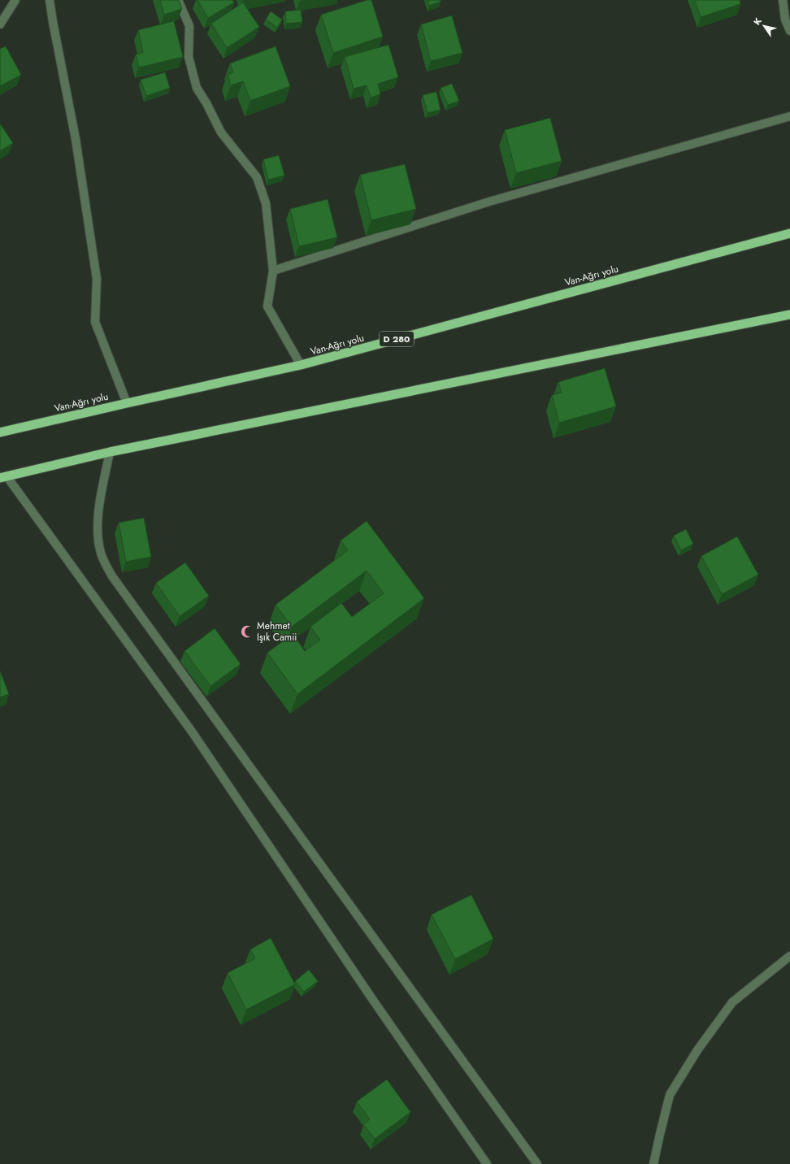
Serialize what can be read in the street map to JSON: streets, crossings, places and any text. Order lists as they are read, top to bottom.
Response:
{
  "streets": {
    "highway": ["Van-Ağrı yolu", "D 280"]
  },
  "places": {
    "mosque": ["Mehmet Işık Camii"]
  },
  "north": "top left"
}
